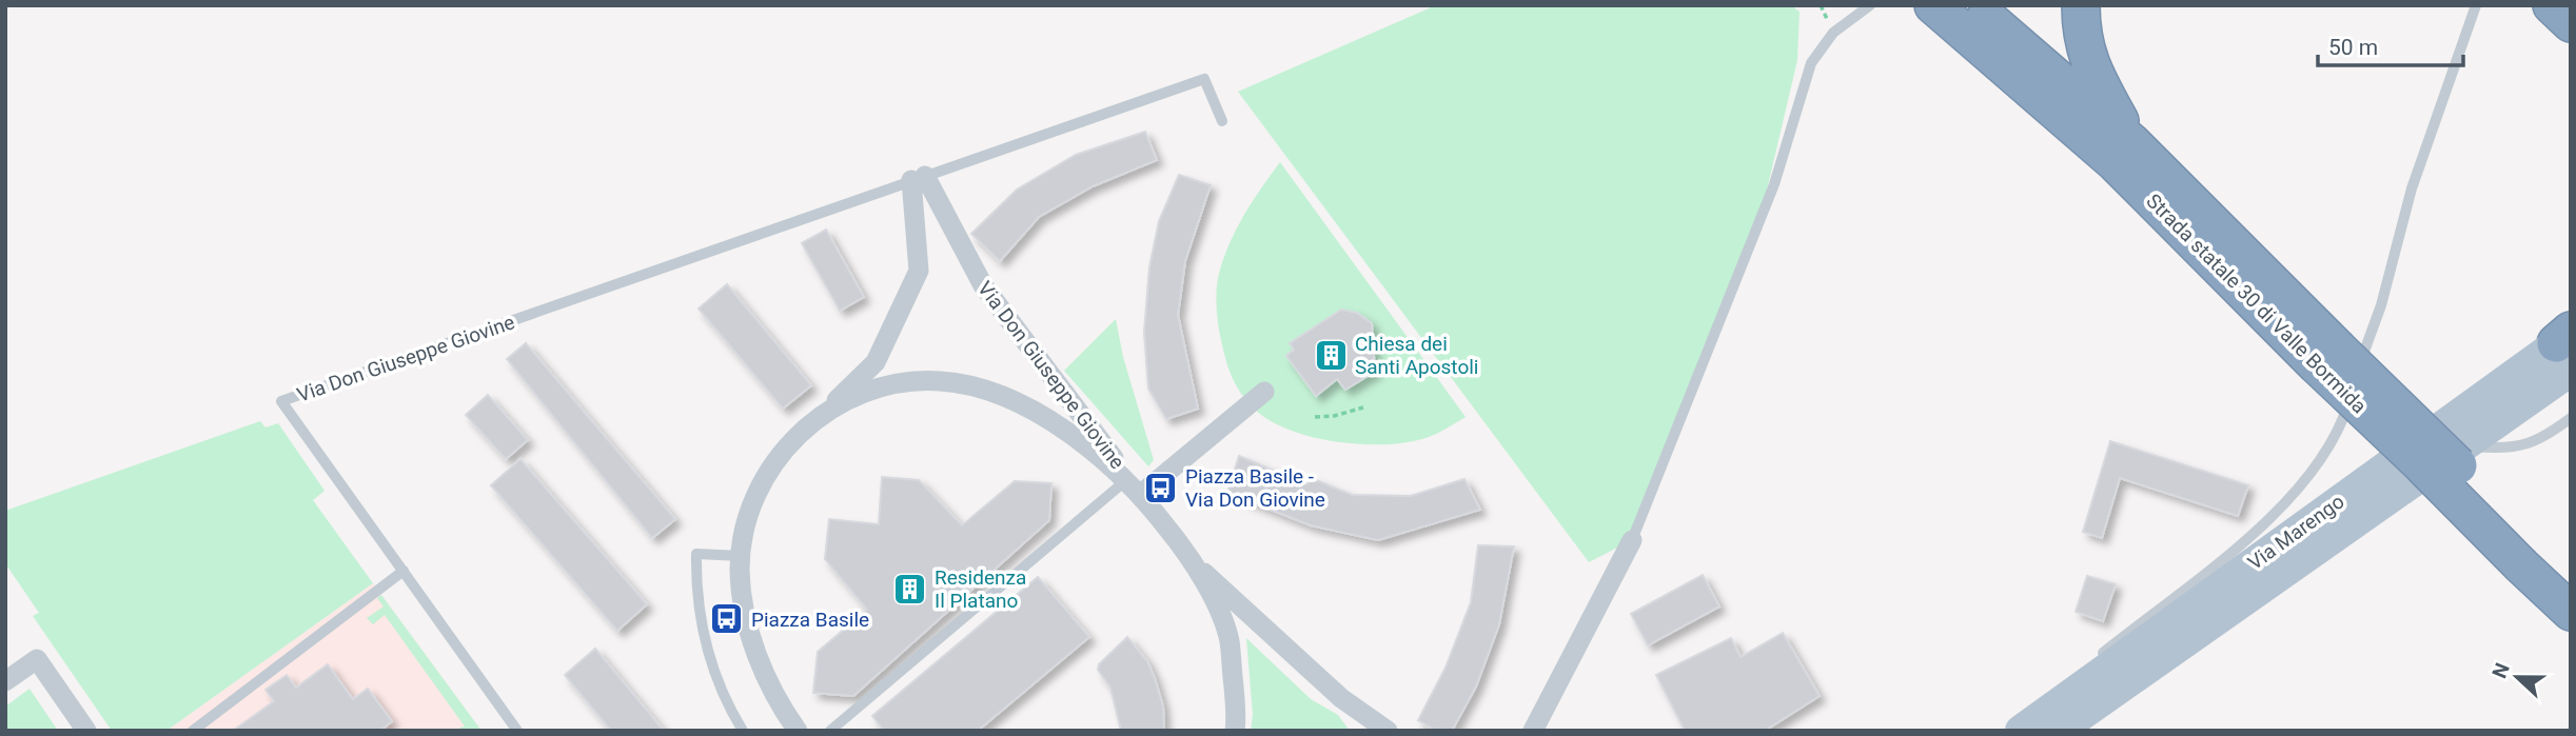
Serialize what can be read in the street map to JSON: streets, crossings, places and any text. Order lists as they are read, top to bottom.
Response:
{
  "streets": {
    "highway": ["Strada statale 30 di Valle Bormida"],
    "main road": ["Via Marengo"],
    "street": ["Via Don Giuseppe Giovine"]
  },
  "places": {
    "building": ["Chiesa dei Santi Apostoli", "Residenza Il Platano"],
    "bus stop": ["Piazza Basile - Via Don Giovine", "Piazza Basile"]
  },
  "scale_bar": "50 m",
  "north": "left"
}
